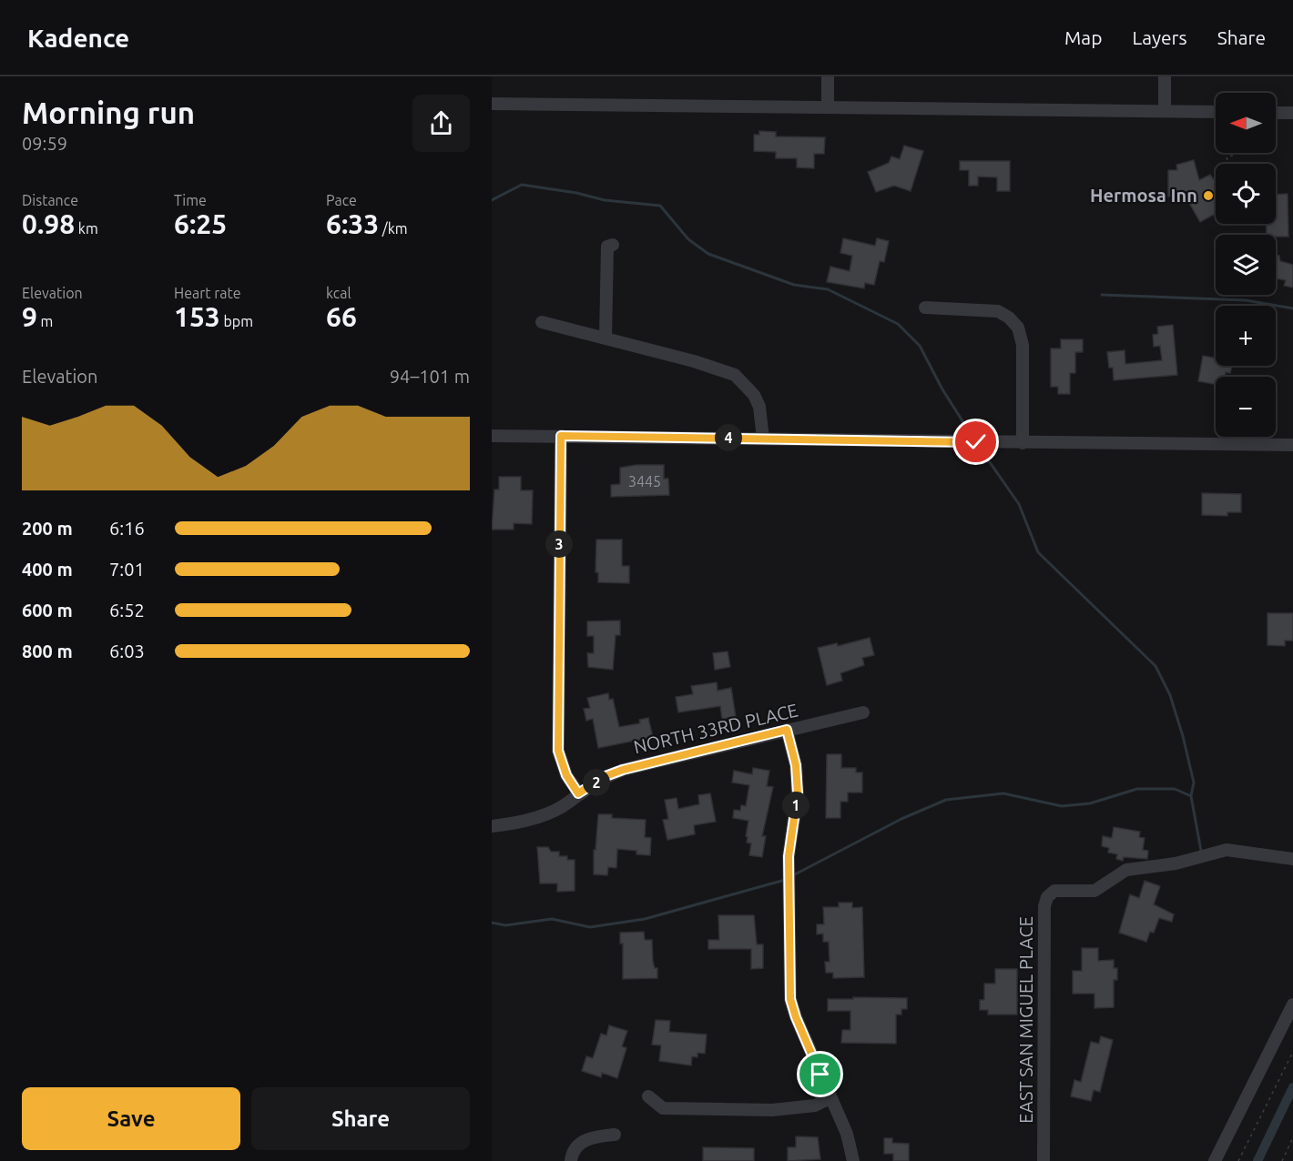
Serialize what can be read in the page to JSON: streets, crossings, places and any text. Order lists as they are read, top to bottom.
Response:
{
  "streets": {
    "street": ["NORTH 33RD PLACE", "EAST SAN MIGUEL PLACE"]
  },
  "places": ["Hermosa Inn"],
  "house_numbers": ["3445"],
  "north": "left",
  "page": {
    "header": "Kadence",
    "nav": ["Map", "Layers", "Share"],
    "heading": ["Morning run", "09:59"],
    "map_buttons": ["+", "−"],
    "stats": [
      ["Distance", "0.98 km"],
      ["Time", "6:25"],
      ["Pace", "6:33 /km"],
      ["Elevation", "9 m"],
      ["Heart rate", "153 bpm"],
      ["kcal", "66"]
    ],
    "chart": ["Elevation", "94–101 m"],
    "pins": [
      "4",
      "3",
      "2",
      "1"
    ],
    "list": [
      {
        "name": "200 m",
        "note": "6:16"
      },
      {
        "name": "400 m",
        "note": "7:01"
      },
      {
        "name": "600 m",
        "note": "6:52"
      },
      {
        "name": "800 m",
        "note": "6:03"
      }
    ],
    "buttons": ["Save", "Share"]
  }
}
